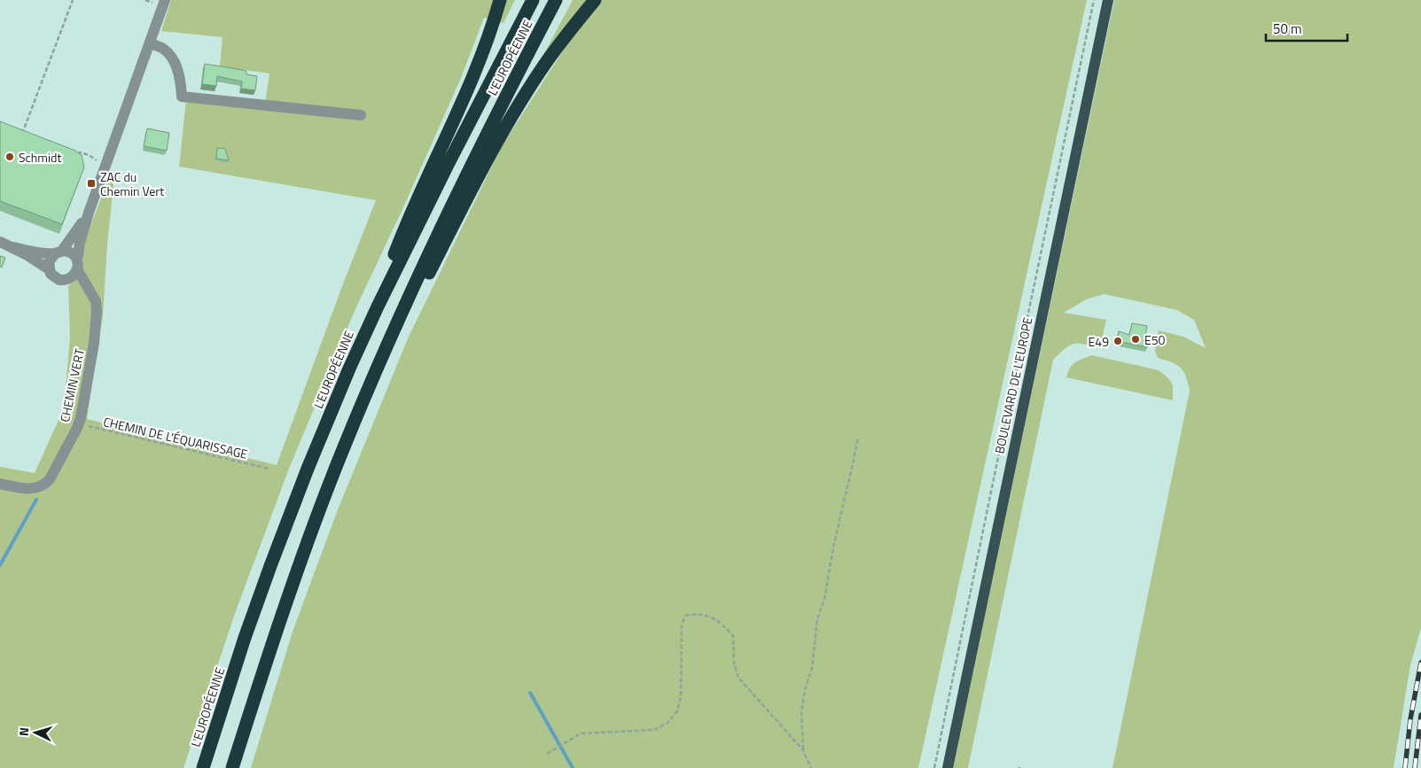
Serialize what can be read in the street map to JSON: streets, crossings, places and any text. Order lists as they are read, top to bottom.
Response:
{
  "streets": {
    "highway": ["L'EUROPÉENNE"],
    "main road": ["BOULEVARD DE L'EUROPE"],
    "street": ["CHEMIN VERT"],
    "path": ["CHEMIN DE L'ÉQUARISSAGE"]
  },
  "crossings": [
    ["CHEMIN VERT", "CHEMIN DE L'ÉQUARISSAGE"]
  ],
  "places": {
    "other": ["Schmidt", "E50", "E49"],
    "transit": ["ZAC du Chemin Vert"]
  },
  "scale_bar": "50 m",
  "north": "left"
}
